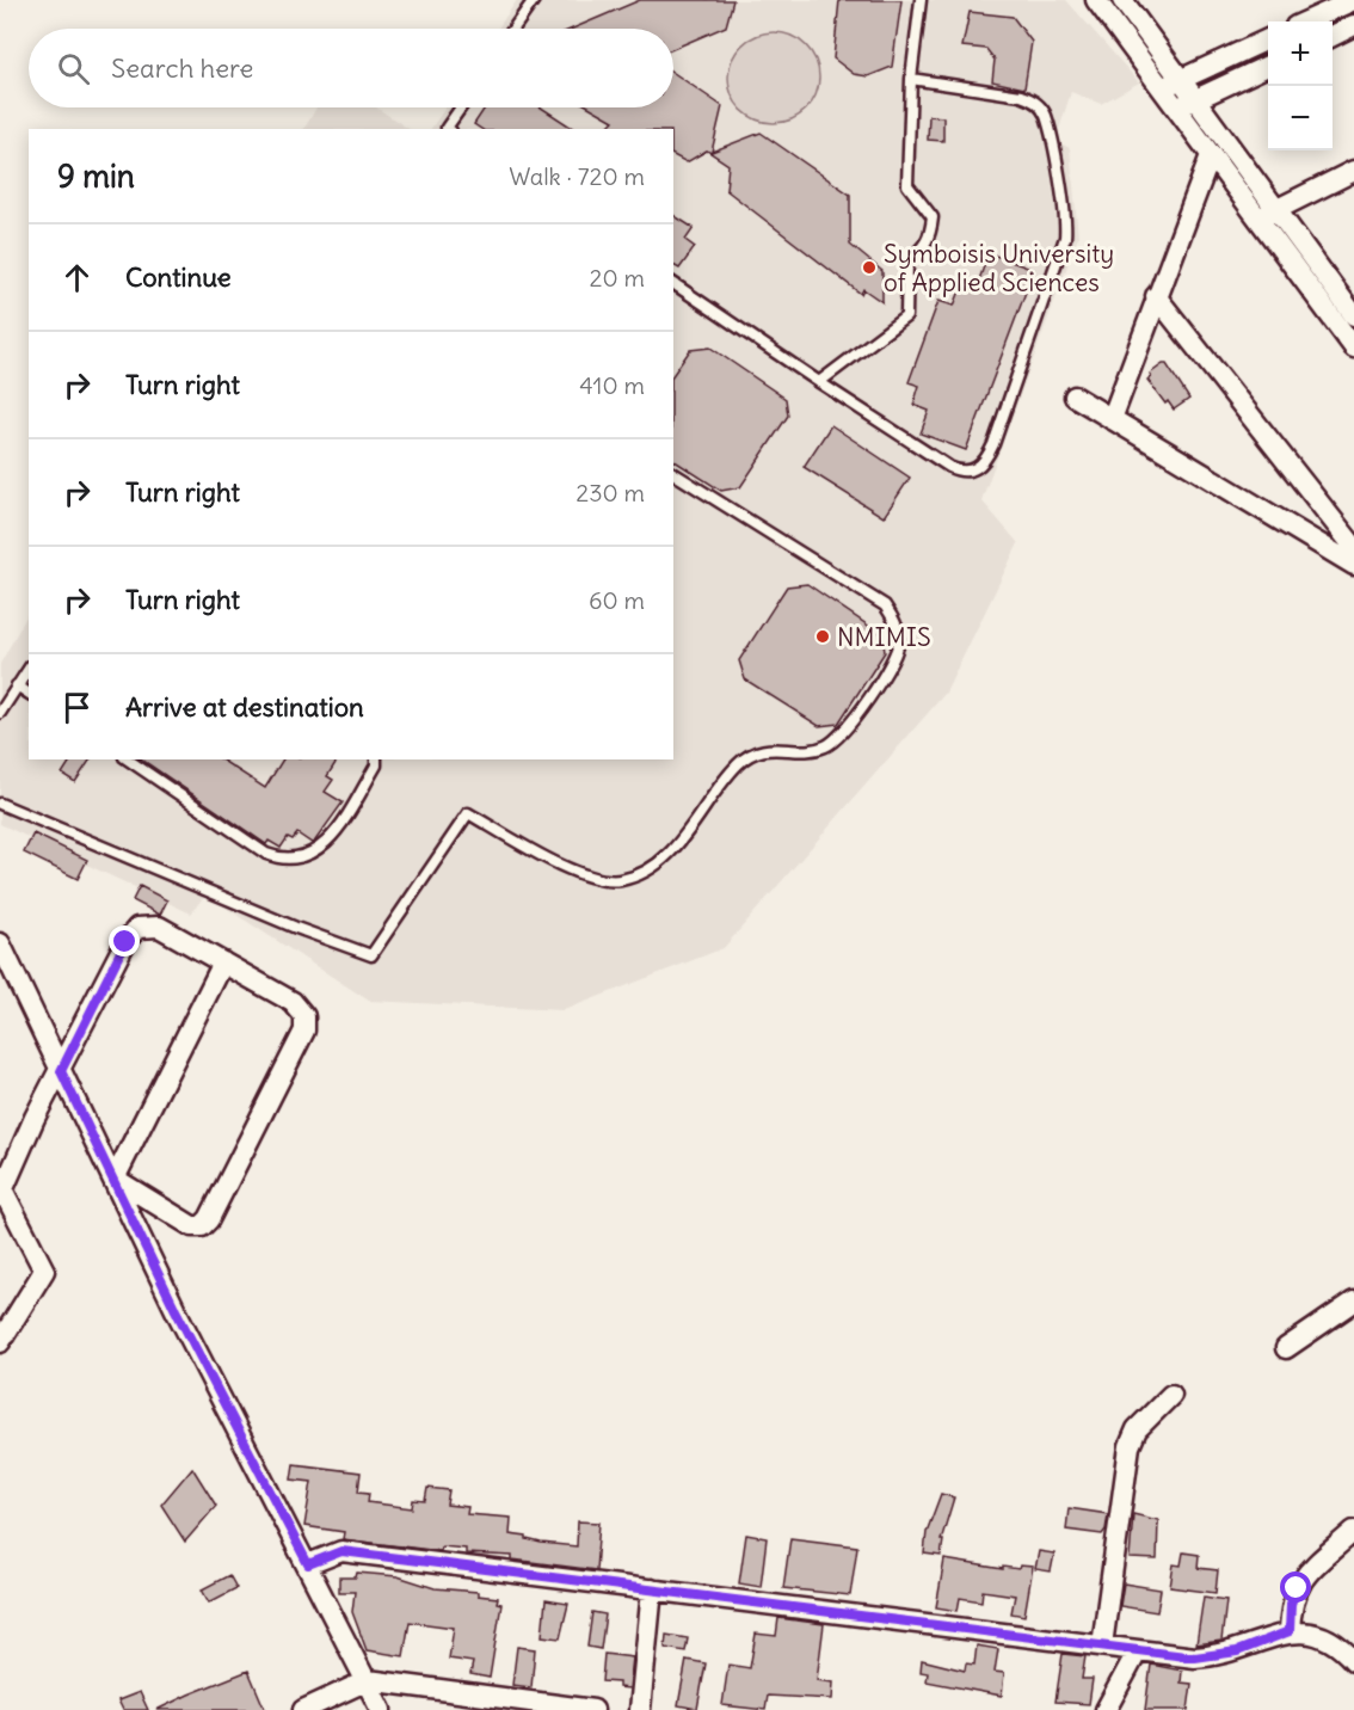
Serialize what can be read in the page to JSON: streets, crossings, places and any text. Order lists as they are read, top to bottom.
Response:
{
  "places": ["Symboisis University of Applied Sciences", "NMIMIS"],
  "page": {
    "map_buttons": ["+", "−"],
    "search": "Search here",
    "heading": ["9 min", "Walk · 720 m"],
    "list": [
      ["Continue", "20 m"],
      ["Turn right", "410 m"],
      ["Turn right", "230 m"],
      ["Turn right", "60 m"],
      "Arrive at destination"
    ]
  }
}
